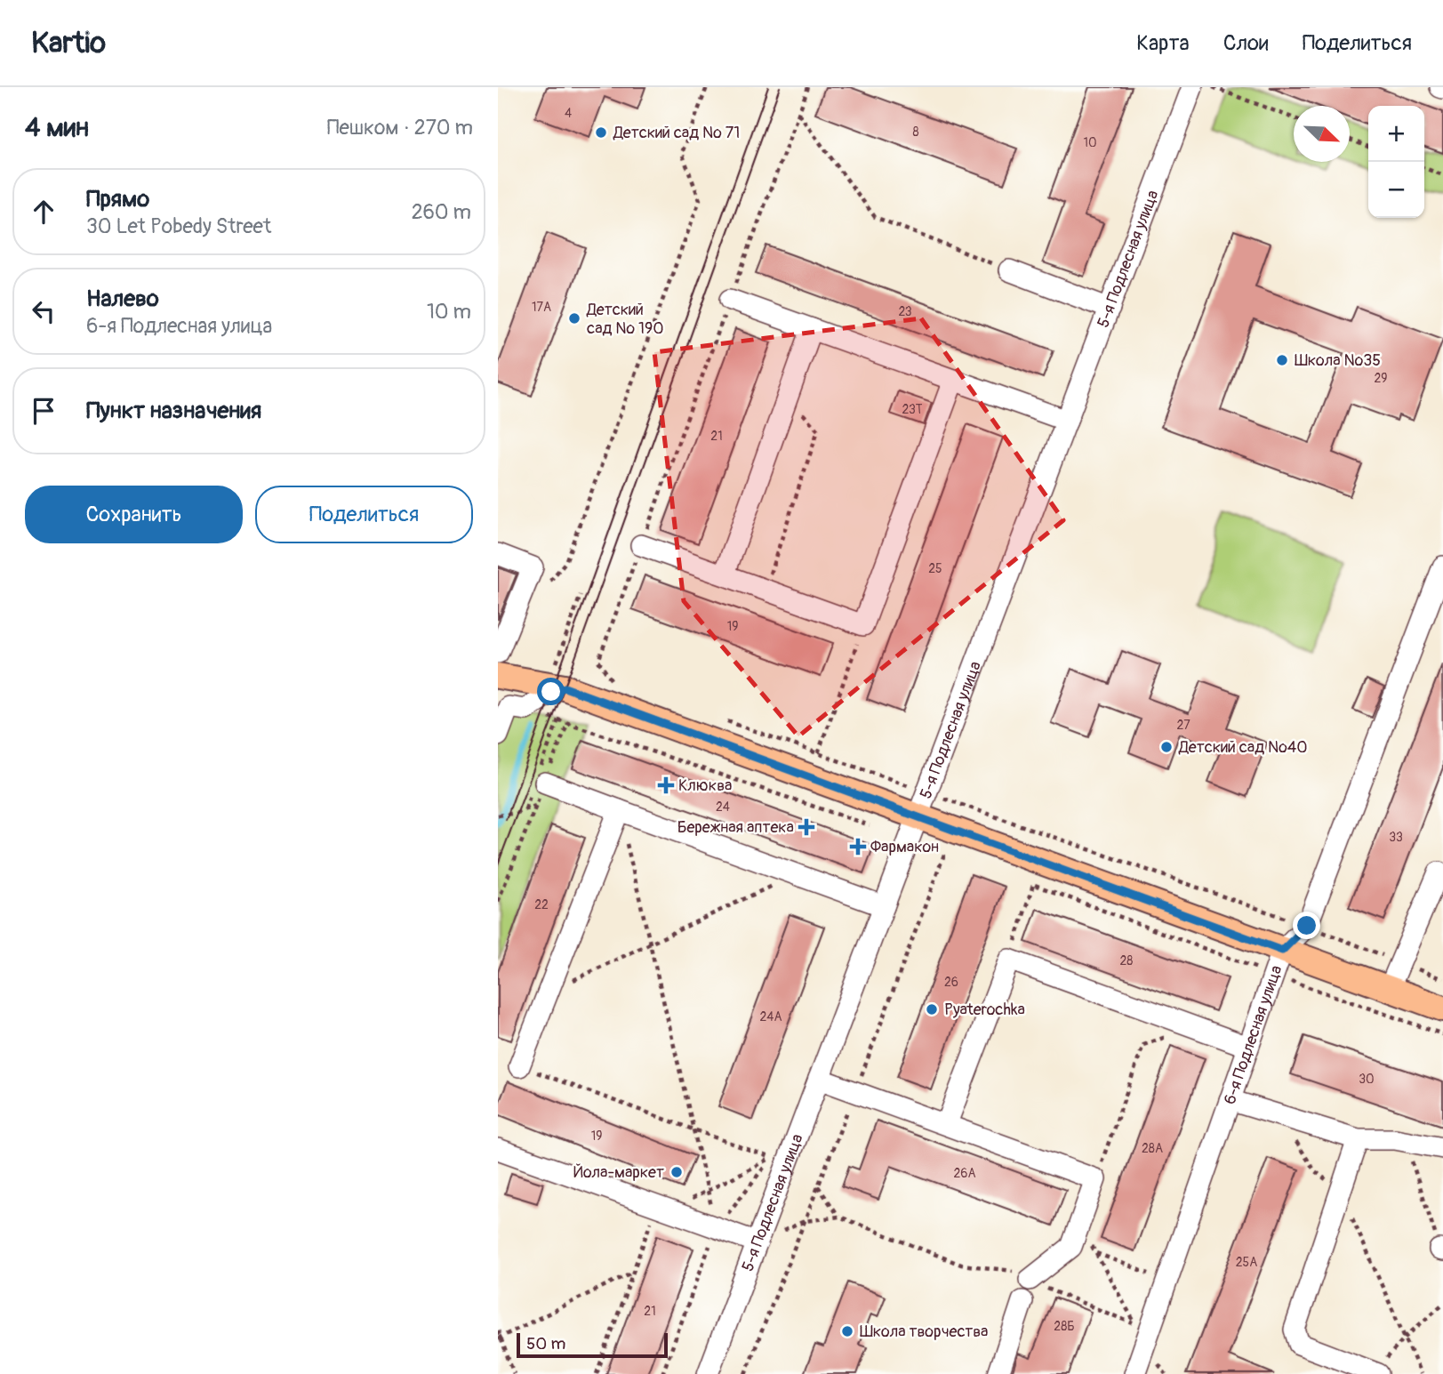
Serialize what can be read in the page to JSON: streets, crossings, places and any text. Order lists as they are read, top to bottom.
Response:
{
  "streets": {
    "street": ["5-я Подлесная улица", "6-я Подлесная улица"]
  },
  "places": {
    "other": [
      "Детский сад № 71",
      "Детский сад № 190",
      "Школа №35",
      "Детский сад №40",
      "Pyaterochka",
      "Йола-маркет",
      "Школа творчества"
    ],
    "health": ["Клюква", "Бережная аптека", "Фармакон"]
  },
  "house_numbers": [
    "4",
    "8",
    "10",
    "17А",
    "23",
    "29",
    "23Т",
    "21",
    "25",
    "19",
    "27",
    "24",
    "33",
    "22",
    "28",
    "26",
    "24А",
    "30",
    "19",
    "28А",
    "26А",
    "25А",
    "21",
    "28Б"
  ],
  "scale_bar": "50 m",
  "north": "bottom right",
  "page": {
    "header": "Kartio",
    "nav": ["Карта", "Слои", "Поделиться"],
    "heading": ["4 мин", "Пешком · 270 m"],
    "map_buttons": ["+", "−"],
    "list": [
      ["Прямо", "30 Let Pobedy Street", "260 m"],
      ["Налево", "6-я Подлесная улица", "10 m"],
      "Пункт назначения"
    ],
    "buttons": ["Сохранить", "Поделиться"],
    "scale": "50 m"
  }
}
